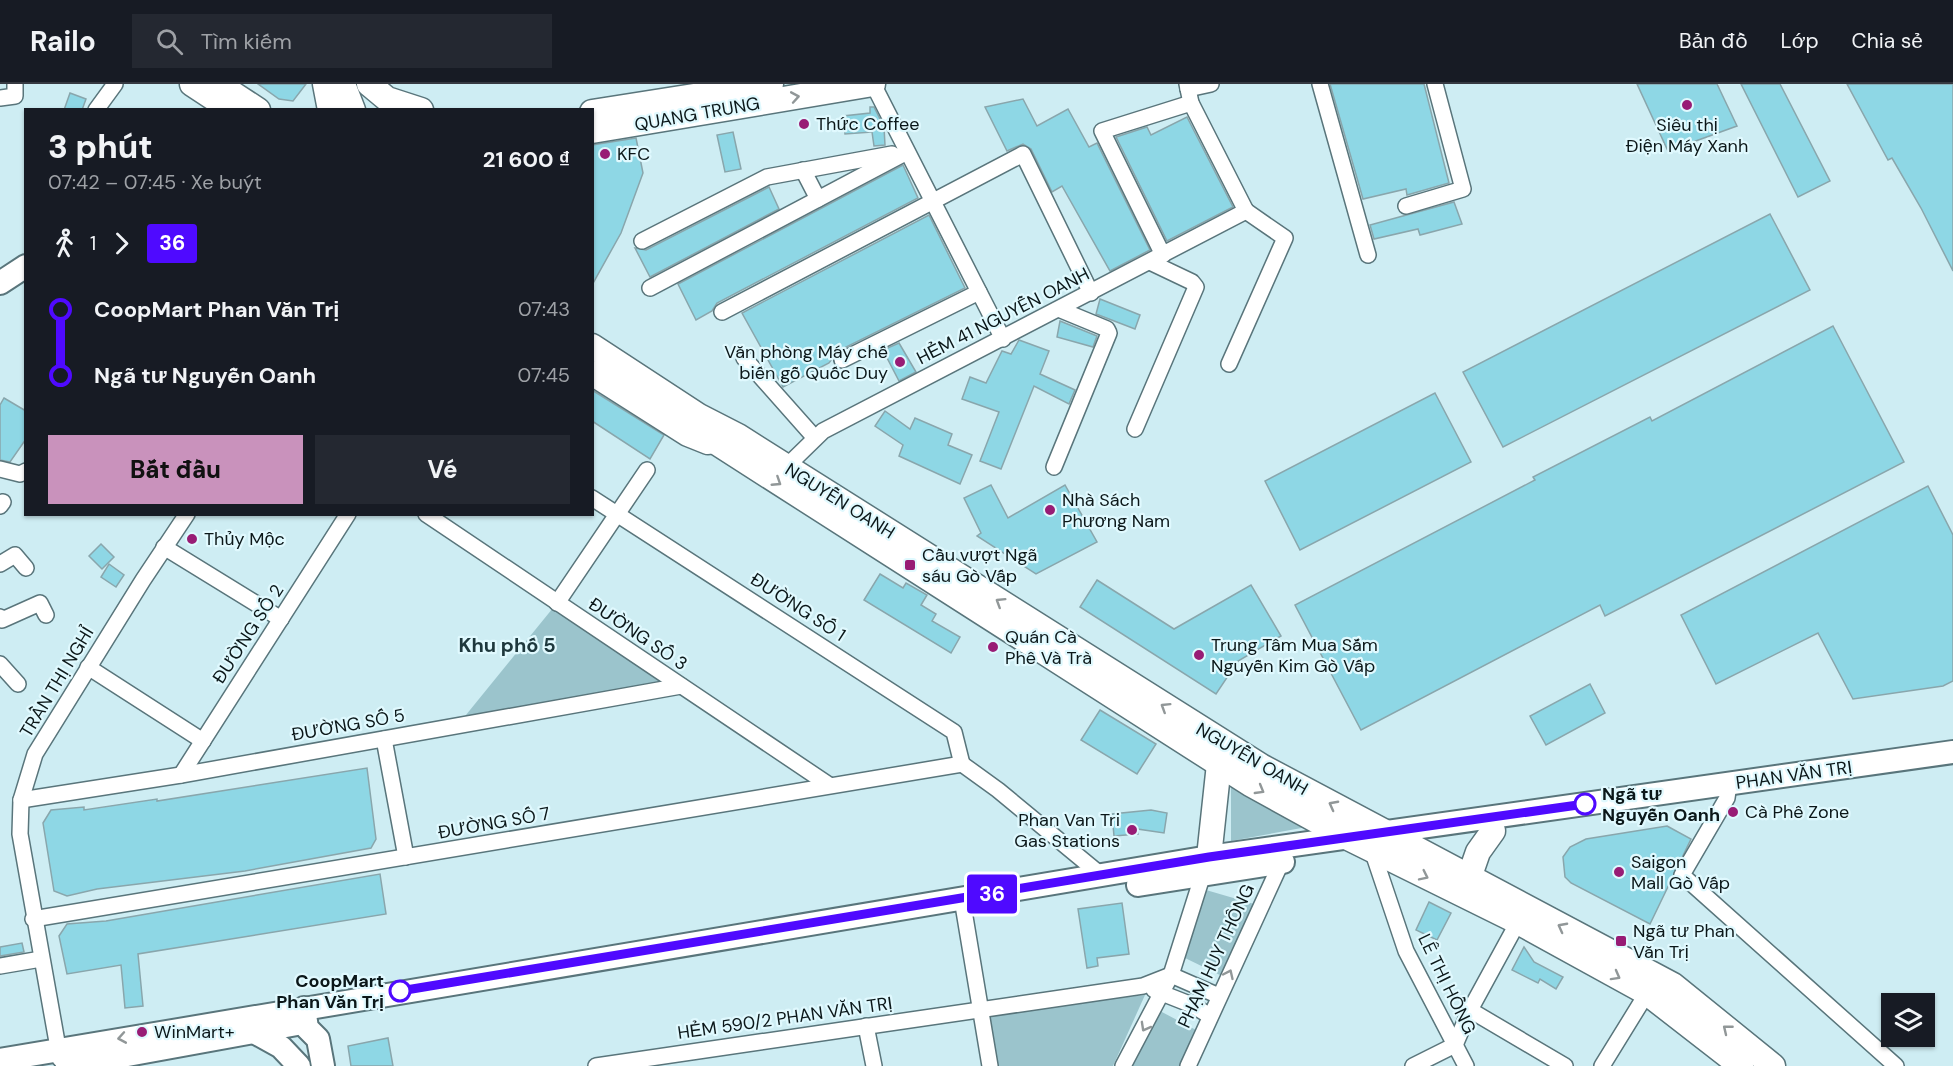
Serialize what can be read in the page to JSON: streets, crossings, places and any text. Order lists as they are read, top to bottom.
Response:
{
  "streets": {
    "main road": ["QUANG TRUNG", "NGUYỄN OANH", "PHAN VĂN TRỊ"],
    "street": [
      "HẺM 41 NGUYỄN OANH",
      "ĐƯỜNG SỐ 1",
      "ĐƯỜNG SỐ 2",
      "ĐƯỜNG SỐ 3",
      "TRẦN THỊ NGHỈ",
      "ĐƯỜNG SỐ 5",
      "ĐƯỜNG SỐ 7",
      "PHẠM HUY THÔNG",
      "LÊ THỊ HỒNG",
      "HẺM 590/2 PHAN VĂN TRỊ"
    ]
  },
  "crossings": [
    ["HẺM 41 NGUYỄN OANH", "NGUYỄN OANH"],
    ["NGUYỄN OANH", "PHAN VĂN TRỊ"],
    ["NGUYỄN OANH", "LÊ THỊ HỒNG"],
    ["ĐƯỜNG SỐ 1", "ĐƯỜNG SỐ 7"],
    ["ĐƯỜNG SỐ 2", "ĐƯỜNG SỐ 5"],
    ["ĐƯỜNG SỐ 3", "ĐƯỜNG SỐ 5"],
    ["ĐƯỜNG SỐ 3", "ĐƯỜNG SỐ 7"],
    ["TRẦN THỊ NGHỈ", "ĐƯỜNG SỐ 5"],
    ["TRẦN THỊ NGHỈ", "ĐƯỜNG SỐ 7"],
    ["PHAN VĂN TRỊ", "LÊ THỊ HỒNG"],
    ["PHẠM HUY THÔNG", "HẺM 590/2 PHAN VĂN TRỊ"]
  ],
  "districts": ["Khu phố 5"],
  "places": {
    "other": [
      "Siêu thị Điện Máy Xanh",
      "Thức Coffee",
      "KFC",
      "Văn phòng Máy chế biến gỗ Quốc Duy",
      "Nhà Sách Phương Nam",
      "Thủy Mộc",
      "Quán Cà Phê Và Trà",
      "Trung Tâm Mua Sắm Nguyễn Kim Gò Vấp",
      "Ngã tư Nguyễn Oanh",
      "Cà Phê Zone",
      "Phan Van Tri Gas Stations",
      "Saigon Mall Gò Vấp",
      "CoopMart Phan Văn Trị",
      "WinMart+"
    ],
    "transit": ["Cầu vượt Ngã sáu Gò Vấp", "Ngã tư Phan Văn Trị"]
  },
  "lines": ["bus line 36"],
  "page": {
    "header": "Railo",
    "search": "Tìm kiếm",
    "nav": ["Bản đồ", "Lớp", "Chia sẻ"],
    "on_map": "36",
    "heading": ["3 phút", "07:42 – 07:45 · Xe buýt", "21 600 ₫"],
    "legs": ["1", "36"],
    "list": [
      {
        "name": "CoopMart Phan Văn Trị",
        "value": "07:43"
      },
      {
        "name": "Ngã tư Nguyễn Oanh",
        "value": "07:45"
      }
    ],
    "buttons": ["Bắt đầu", "Vé"]
  }
}
